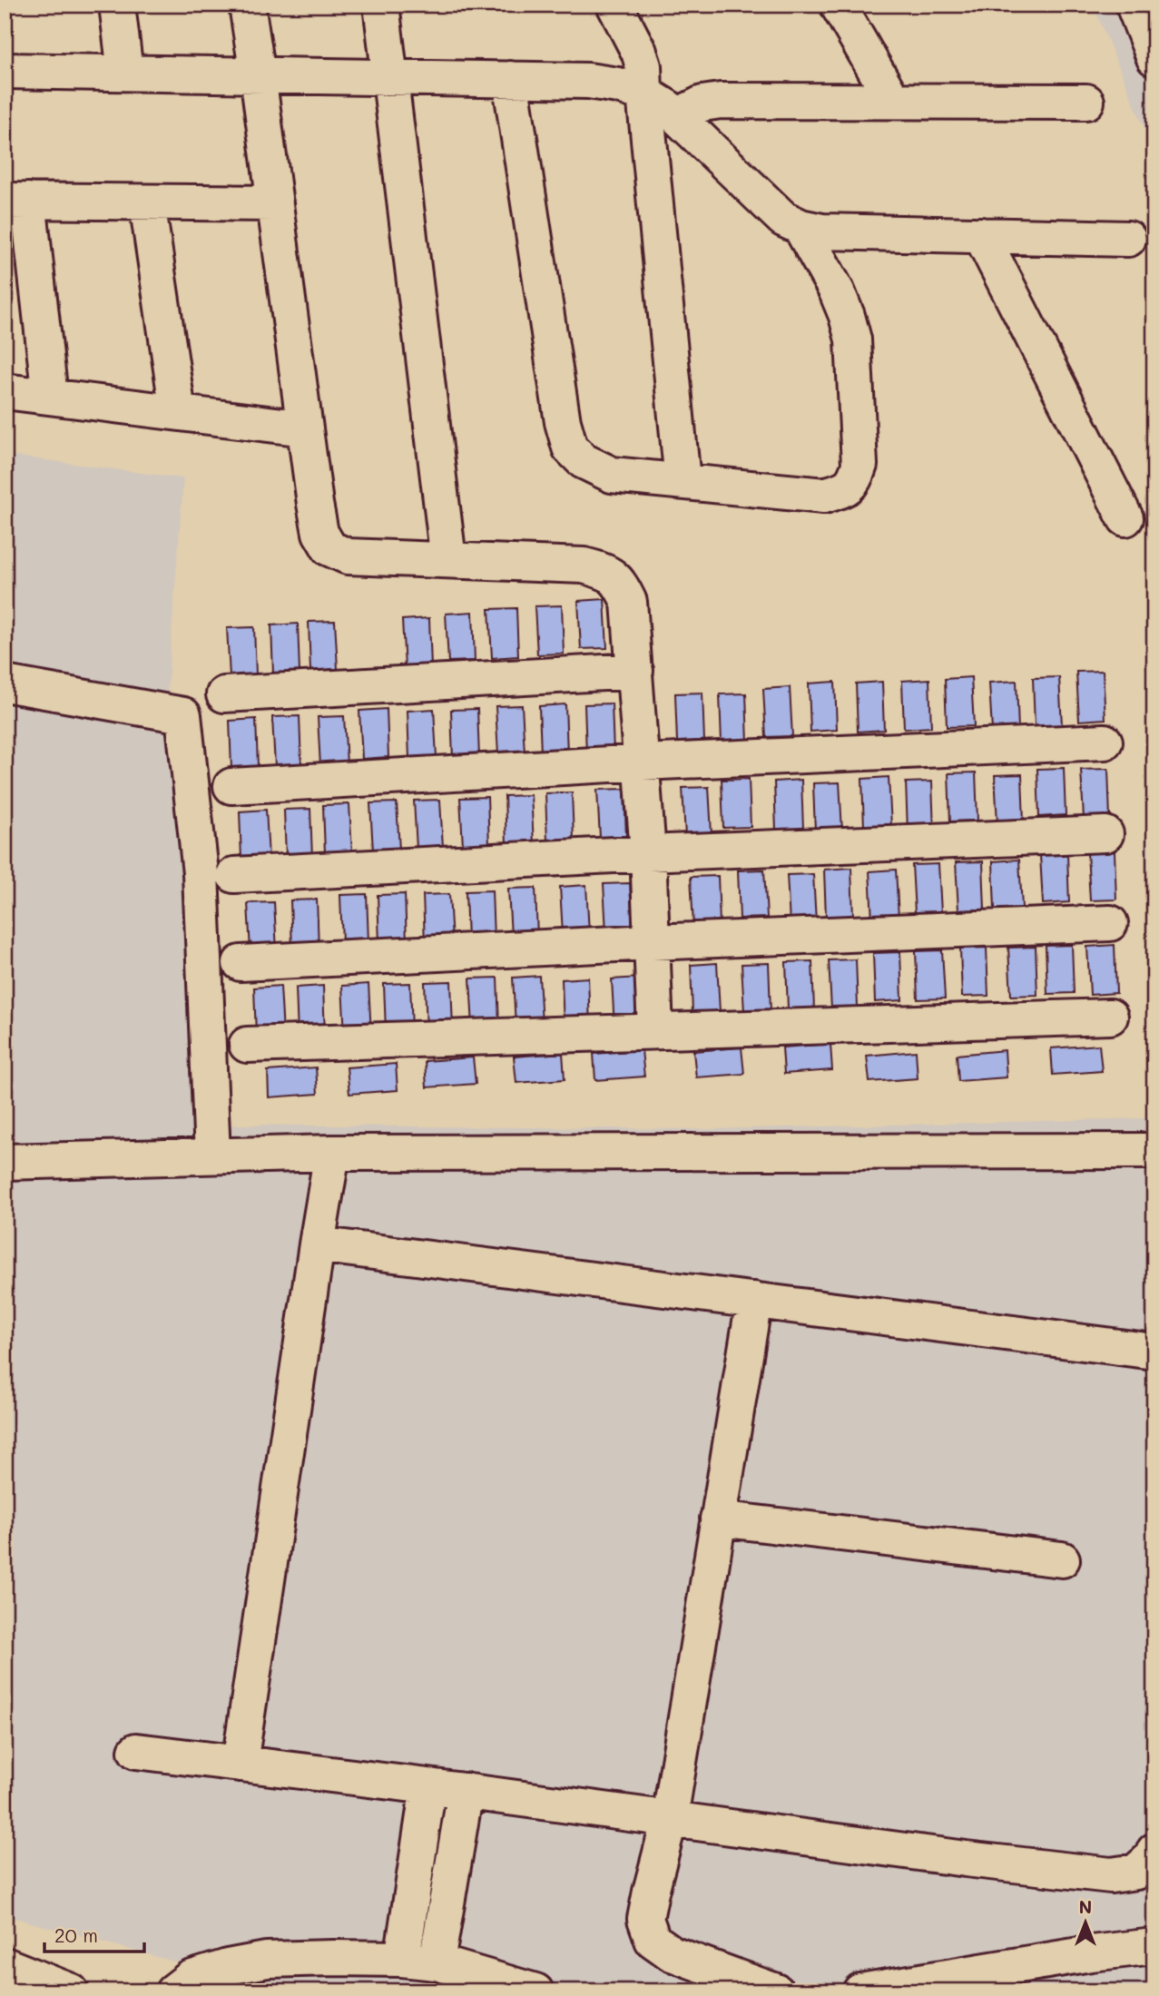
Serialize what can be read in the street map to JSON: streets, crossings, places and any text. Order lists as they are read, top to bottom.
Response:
{
  "scale_bar": "20 m",
  "north": "top"
}
